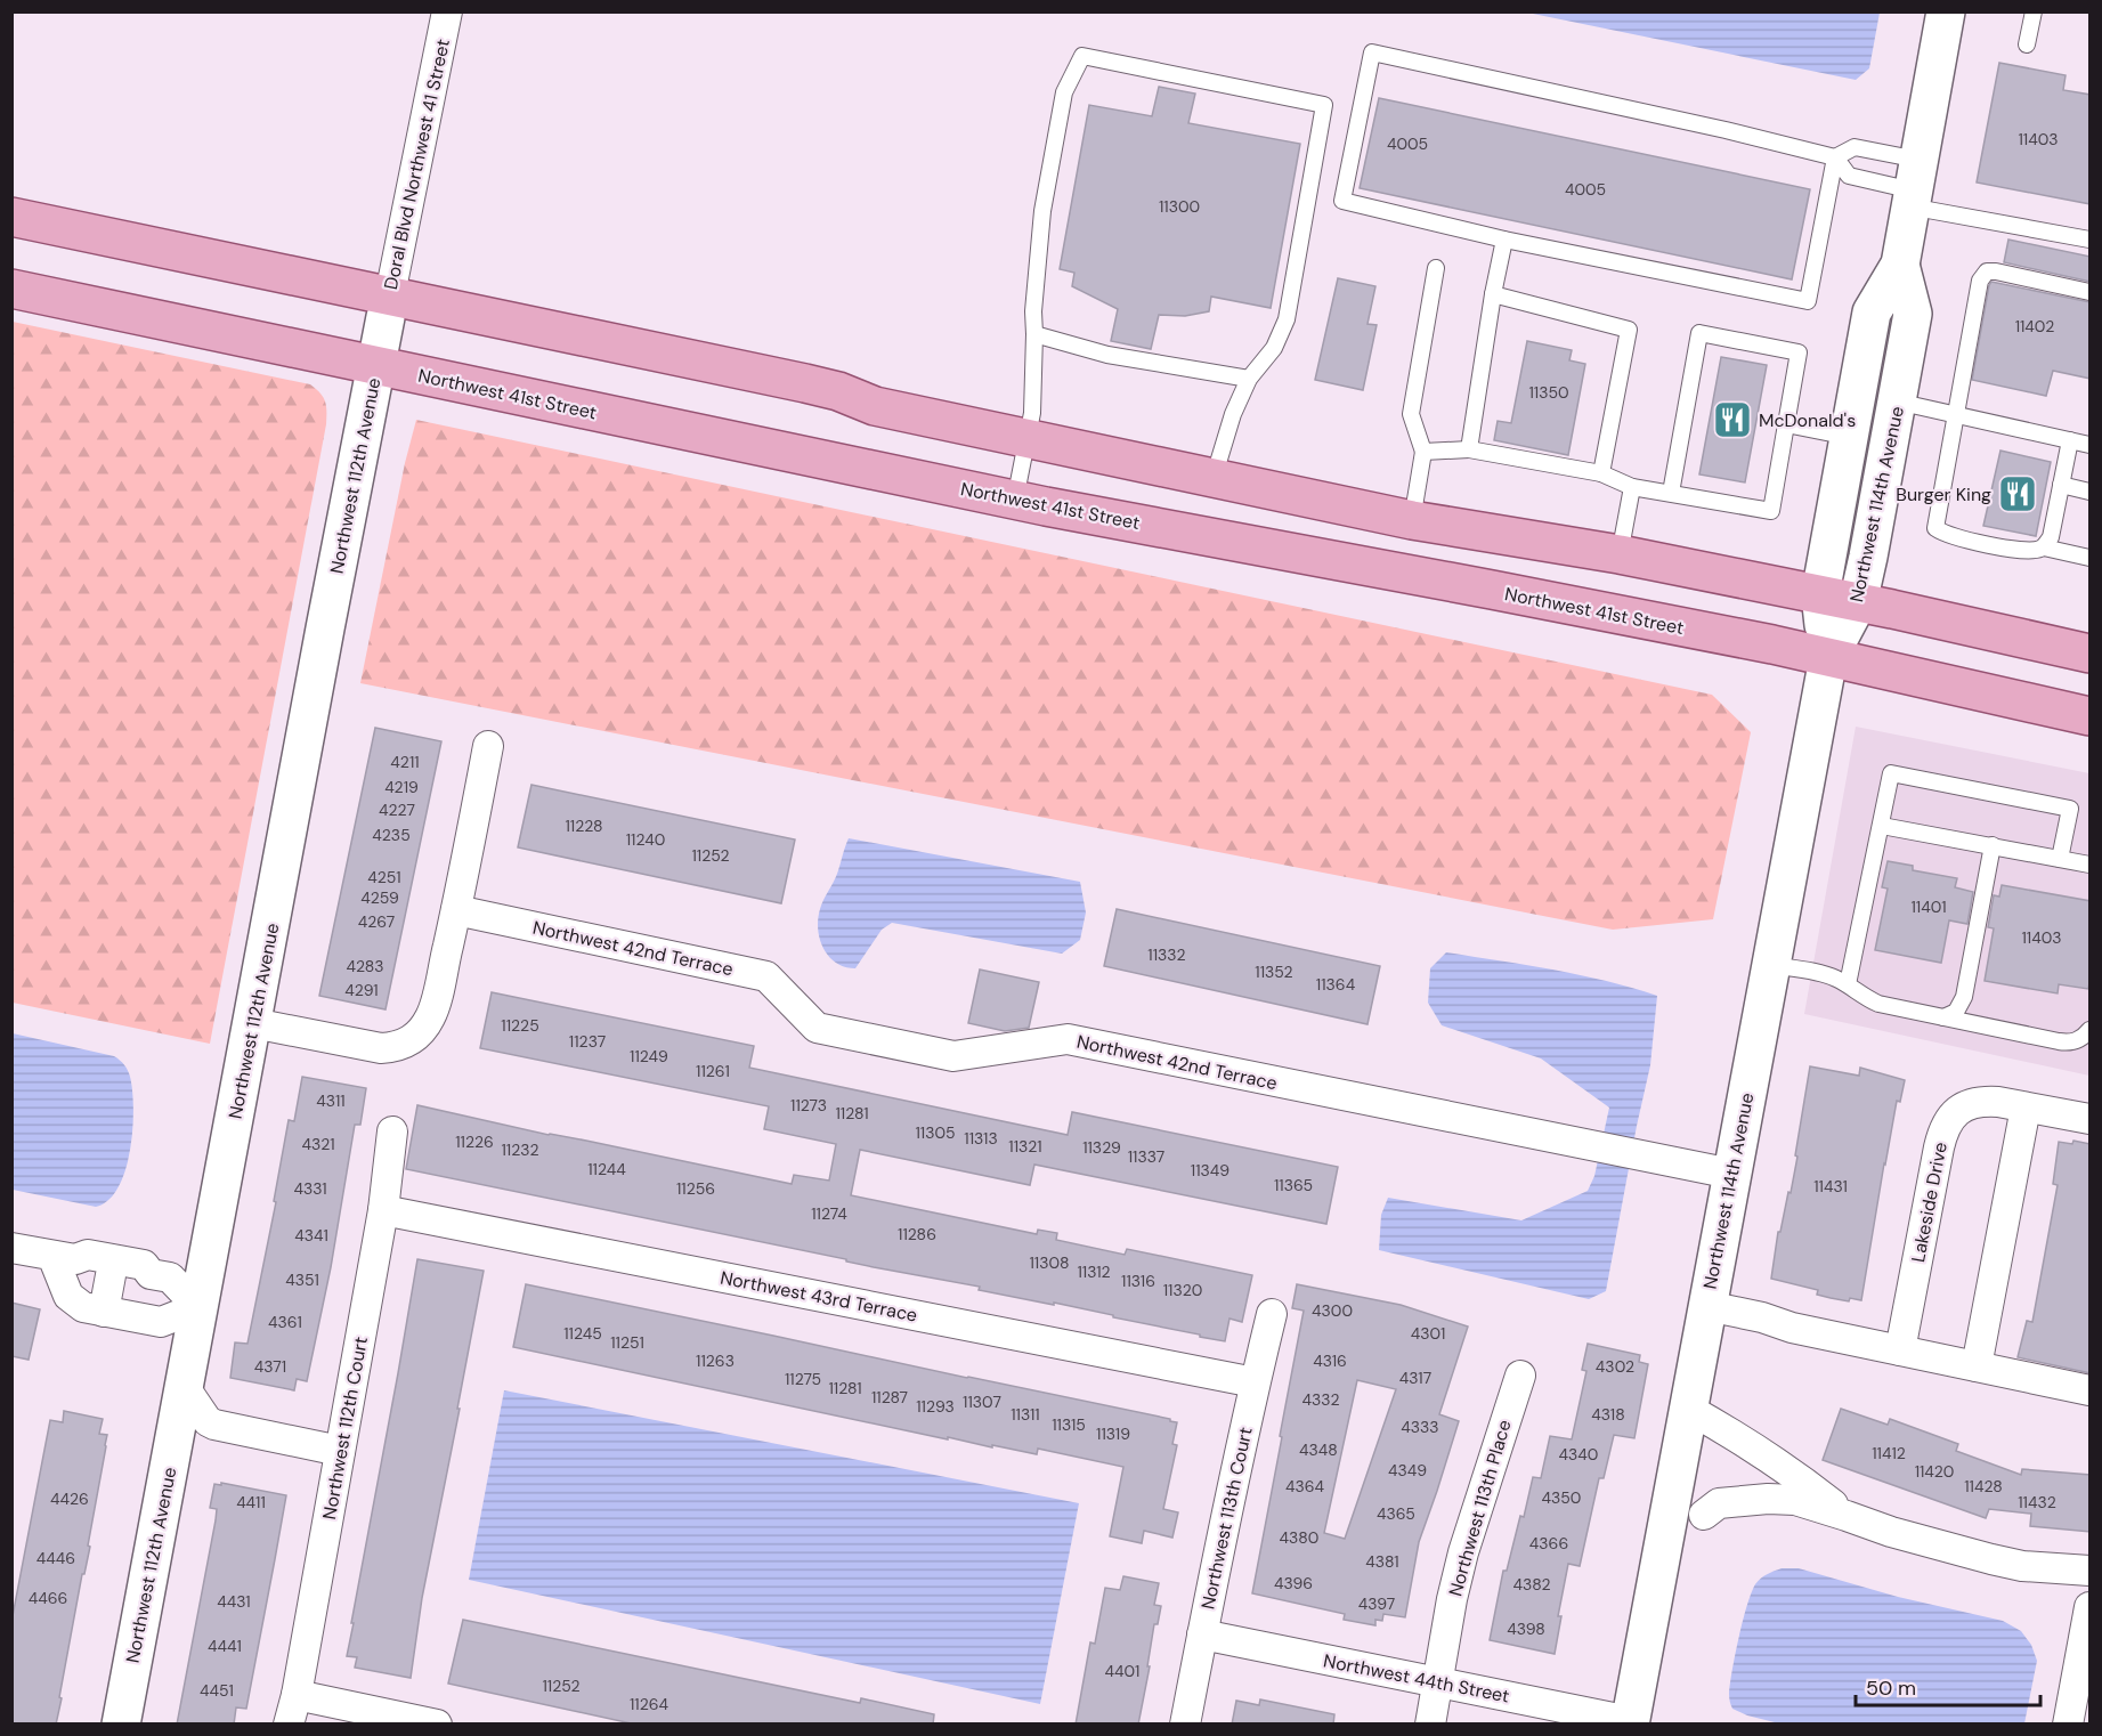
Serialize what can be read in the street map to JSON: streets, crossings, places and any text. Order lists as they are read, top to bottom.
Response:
{
  "streets": {
    "main road": ["Northwest 41st Street"],
    "street": [
      "Doral Blvd Northwest 41 Street",
      "Northwest 112th Avenue",
      "Northwest 114th Avenue",
      "Northwest 42nd Terrace",
      "Lakeside Drive",
      "Northwest 43rd Terrace",
      "Northwest 112th Court",
      "Northwest 113th Place",
      "Northwest 113th Court",
      "Northwest 44th Street"
    ]
  },
  "crossings": [
    ["Doral Blvd Northwest 41 Street", "Northwest 112th Avenue"],
    ["Northwest 41st Street", "Northwest 112th Avenue"],
    ["Northwest 41st Street", "Northwest 114th Avenue"],
    ["Northwest 114th Avenue", "Northwest 42nd Terrace"],
    ["Northwest 114th Avenue", "Northwest 44th Street"],
    ["Northwest 43rd Terrace", "Northwest 112th Court"],
    ["Northwest 43rd Terrace", "Northwest 113th Court"],
    ["Northwest 113th Place", "Northwest 44th Street"],
    ["Northwest 113th Court", "Northwest 44th Street"]
  ],
  "places": {
    "restaurant": ["McDonald's", "Burger King"]
  },
  "house_numbers": [
    "11403",
    "4005",
    "4005",
    "11300",
    "11402",
    "11350",
    "4211",
    "4219",
    "4227",
    "11228",
    "4235",
    "11240",
    "11252",
    "4251",
    "4259",
    "11401",
    "4267",
    "11403",
    "11332",
    "4283",
    "11352",
    "11364",
    "4291",
    "11225",
    "11237",
    "11249",
    "11261",
    "4311",
    "11273",
    "11281",
    "11305",
    "11313",
    "11226",
    "4321",
    "11321",
    "11329",
    "11232",
    "11337",
    "11244",
    "11349",
    "11365",
    "11431",
    "4331",
    "11256",
    "11274",
    "11286",
    "4341",
    "11308",
    "11312",
    "4351",
    "11316",
    "11320",
    "4300",
    "4361",
    "11245",
    "4301",
    "11251",
    "11263",
    "4316",
    "4371",
    "4302",
    "4317",
    "11275",
    "11281",
    "11287",
    "4332",
    "11307",
    "11293",
    "11311",
    "4318",
    "11315",
    "4333",
    "11319",
    "4348",
    "11412",
    "4340",
    "4349",
    "11420",
    "4364",
    "11428",
    "4350",
    "4426",
    "4411",
    "11432",
    "4365",
    "4380",
    "4366",
    "4446",
    "4381",
    "4396",
    "4382",
    "4466",
    "4431",
    "4397",
    "4398",
    "4441",
    "4401",
    "11252",
    "4451",
    "11264"
  ],
  "scale_bar": "50 m"
}
